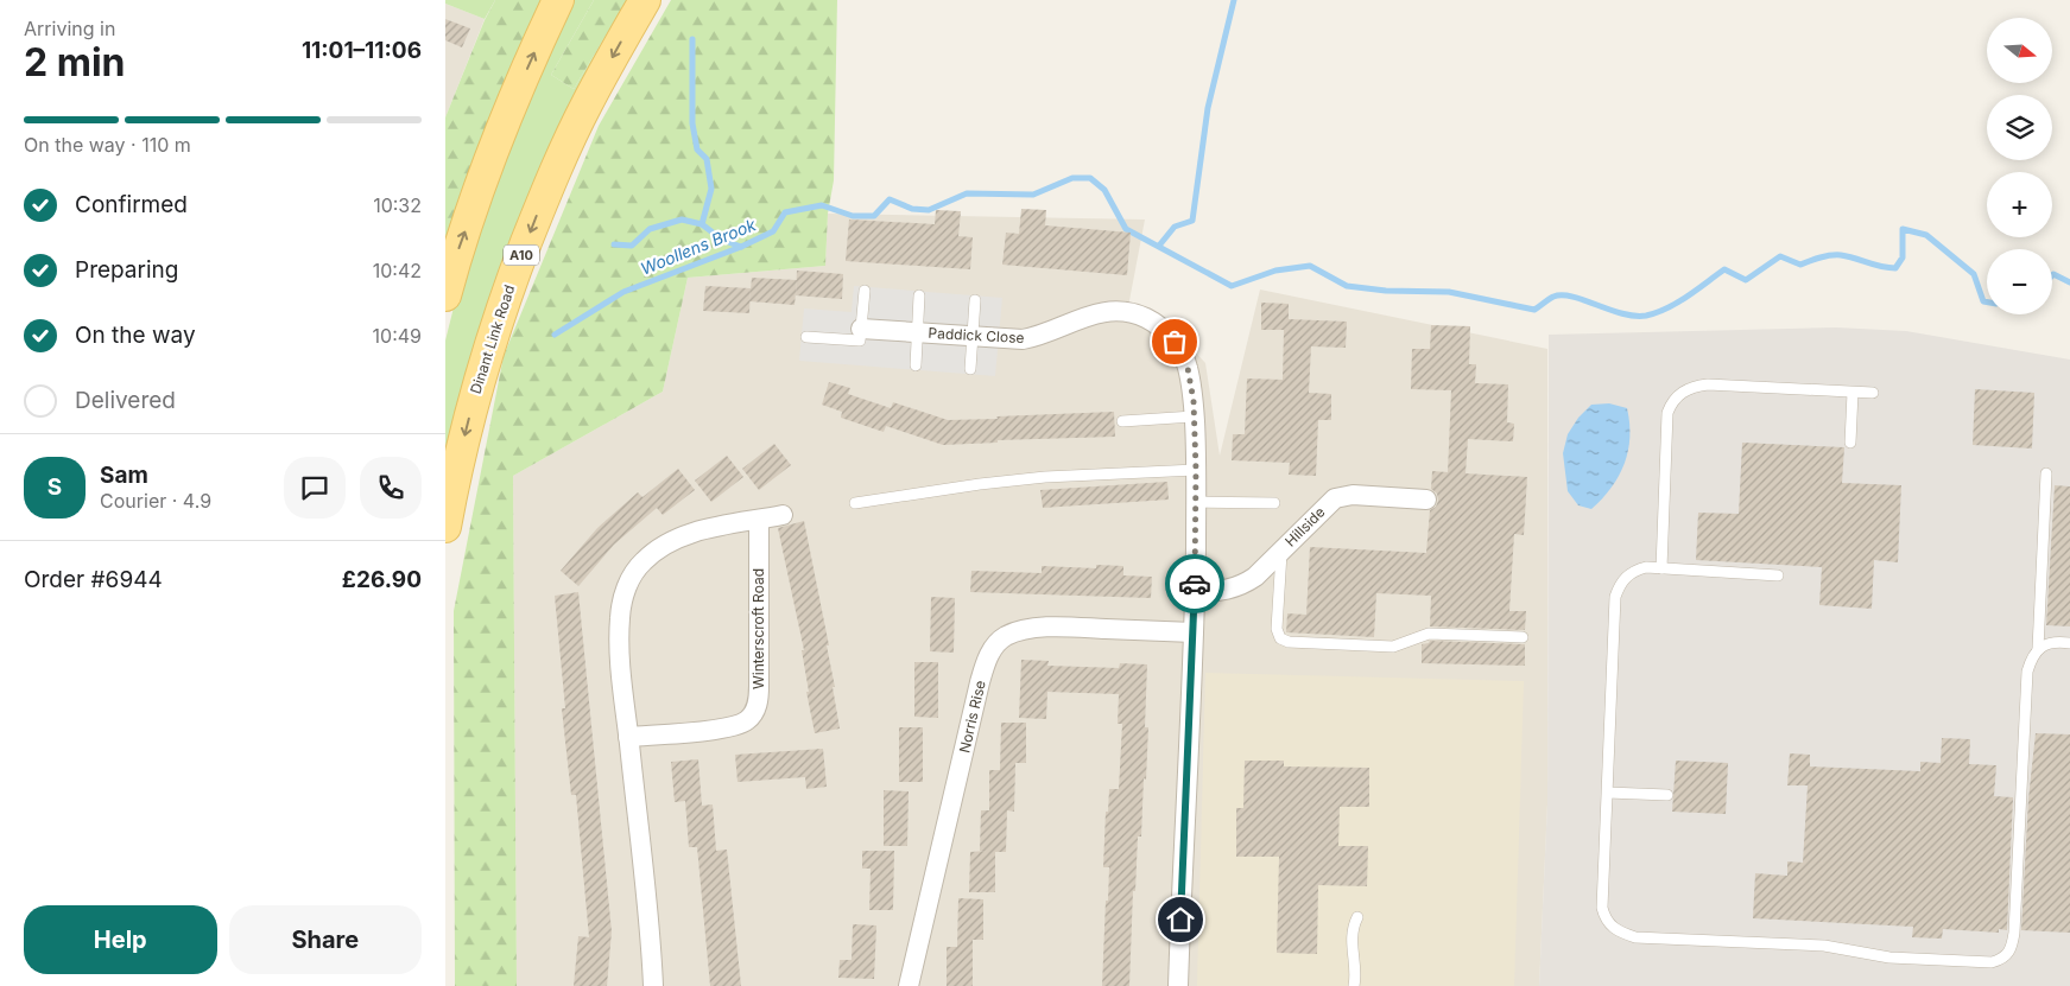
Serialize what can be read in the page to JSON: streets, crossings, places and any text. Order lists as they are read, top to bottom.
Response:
{
  "streets": {
    "main road": ["A10", "Dinant Link Road"],
    "street": [
      "Paddick Close",
      "Hillside",
      "Winterscroft Road",
      "Norris Rise"
    ]
  },
  "crossings": [
    ["Paddick Close", "Hillside"],
    ["Paddick Close", "Norris Rise"]
  ],
  "water": ["Woollens Brook"],
  "north": "right",
  "page": {
    "heading": ["2 min", "Arriving in", "11:01–11:06"],
    "panel": [
      "Sam",
      "Courier · 4.9",
      "Order #6944",
      "£26.90"
    ],
    "map_buttons": ["+", "−"],
    "bar": "On the way · 110 m",
    "list": [
      ["Confirmed", "10:32"],
      ["Preparing", "10:42"],
      ["On the way", "10:49"],
      "Delivered"
    ],
    "round": "S",
    "buttons": ["Help", "Share"]
  }
}
